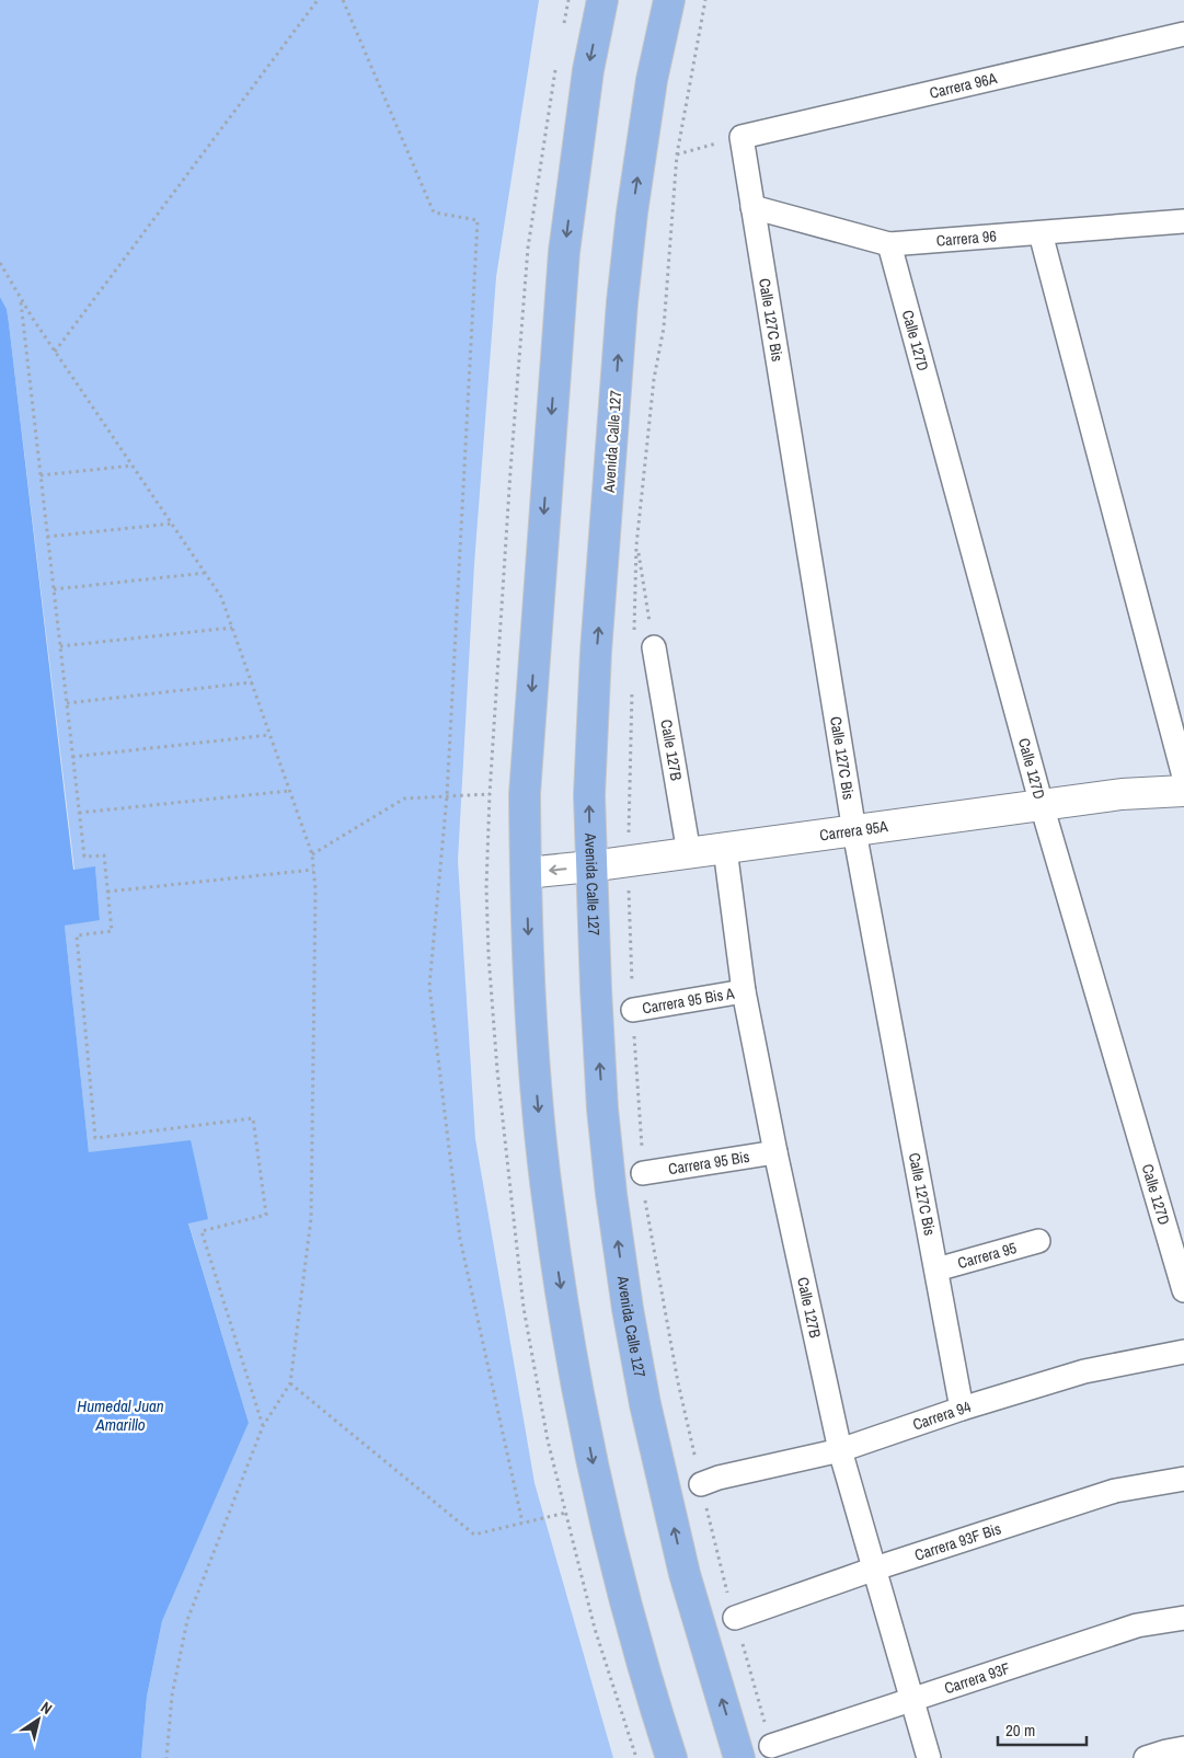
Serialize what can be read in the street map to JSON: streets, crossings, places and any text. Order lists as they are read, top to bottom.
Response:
{
  "streets": {
    "main road": ["Avenida Calle 127"],
    "street": [
      "Carrera 96A",
      "Carrera 96",
      "Calle 127C Bis",
      "Calle 127D",
      "Calle 127B",
      "Carrera 95A",
      "Carrera 95 Bis A",
      "Carrera 95 Bis",
      "Carrera 95",
      "Carrera 94",
      "Carrera 93F Bis",
      "Carrera 93F"
    ]
  },
  "crossings": [
    ["Carrera 96A", "Calle 127C Bis"],
    ["Carrera 96", "Calle 127C Bis"],
    ["Carrera 96", "Calle 127D"],
    ["Calle 127C Bis", "Carrera 95A"],
    ["Calle 127C Bis", "Carrera 95"],
    ["Calle 127C Bis", "Carrera 94"],
    ["Calle 127D", "Carrera 95A"],
    ["Avenida Calle 127", "Carrera 95A"],
    ["Calle 127B", "Carrera 95A"],
    ["Calle 127B", "Carrera 95 Bis A"],
    ["Calle 127B", "Carrera 95 Bis"],
    ["Calle 127B", "Carrera 94"],
    ["Calle 127B", "Carrera 93F Bis"],
    ["Calle 127B", "Carrera 93F"]
  ],
  "water": ["Humedal Juan Amarillo"],
  "scale_bar": "20 m",
  "north": "top right"
}
